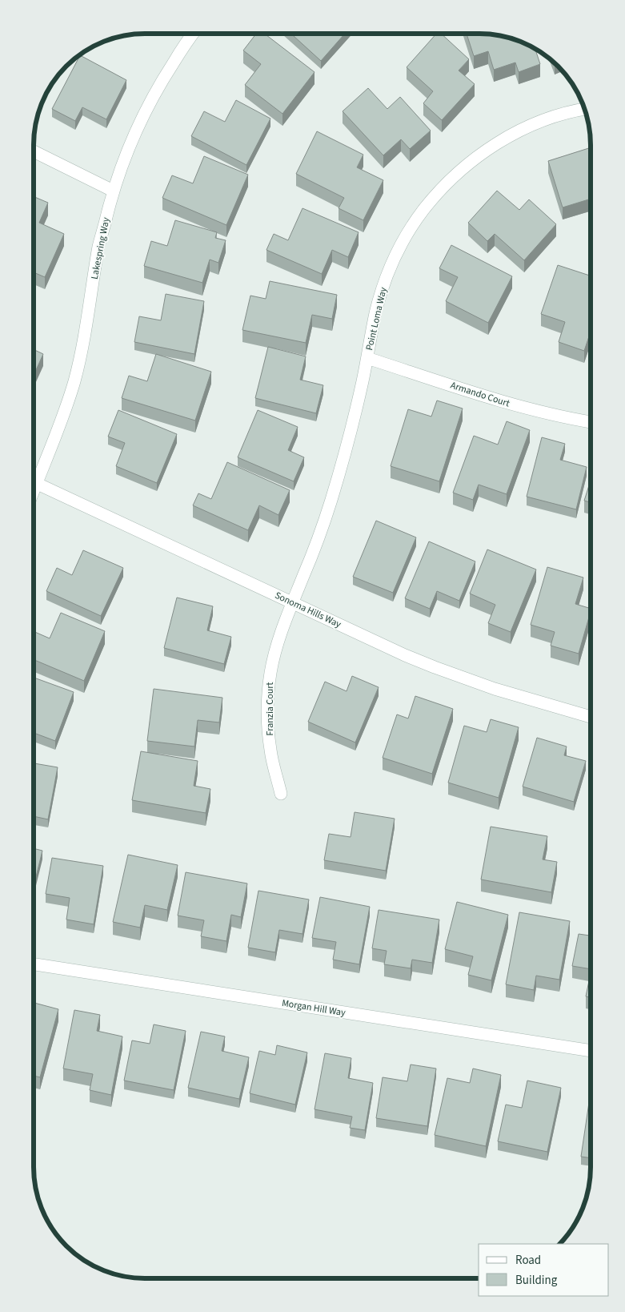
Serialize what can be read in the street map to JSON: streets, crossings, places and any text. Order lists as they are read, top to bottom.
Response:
{
  "streets": {
    "street": [
      "Lakespring Way",
      "Point Loma Way",
      "Armando Court",
      "Sonoma Hills Way",
      "Franzia Court",
      "Morgan Hill Way"
    ]
  },
  "crossings": [
    ["Point Loma Way", "Armando Court"],
    ["Point Loma Way", "Sonoma Hills Way"],
    ["Point Loma Way", "Franzia Court"],
    ["Sonoma Hills Way", "Franzia Court"]
  ],
  "legend": ["Road", "Building"]
}
